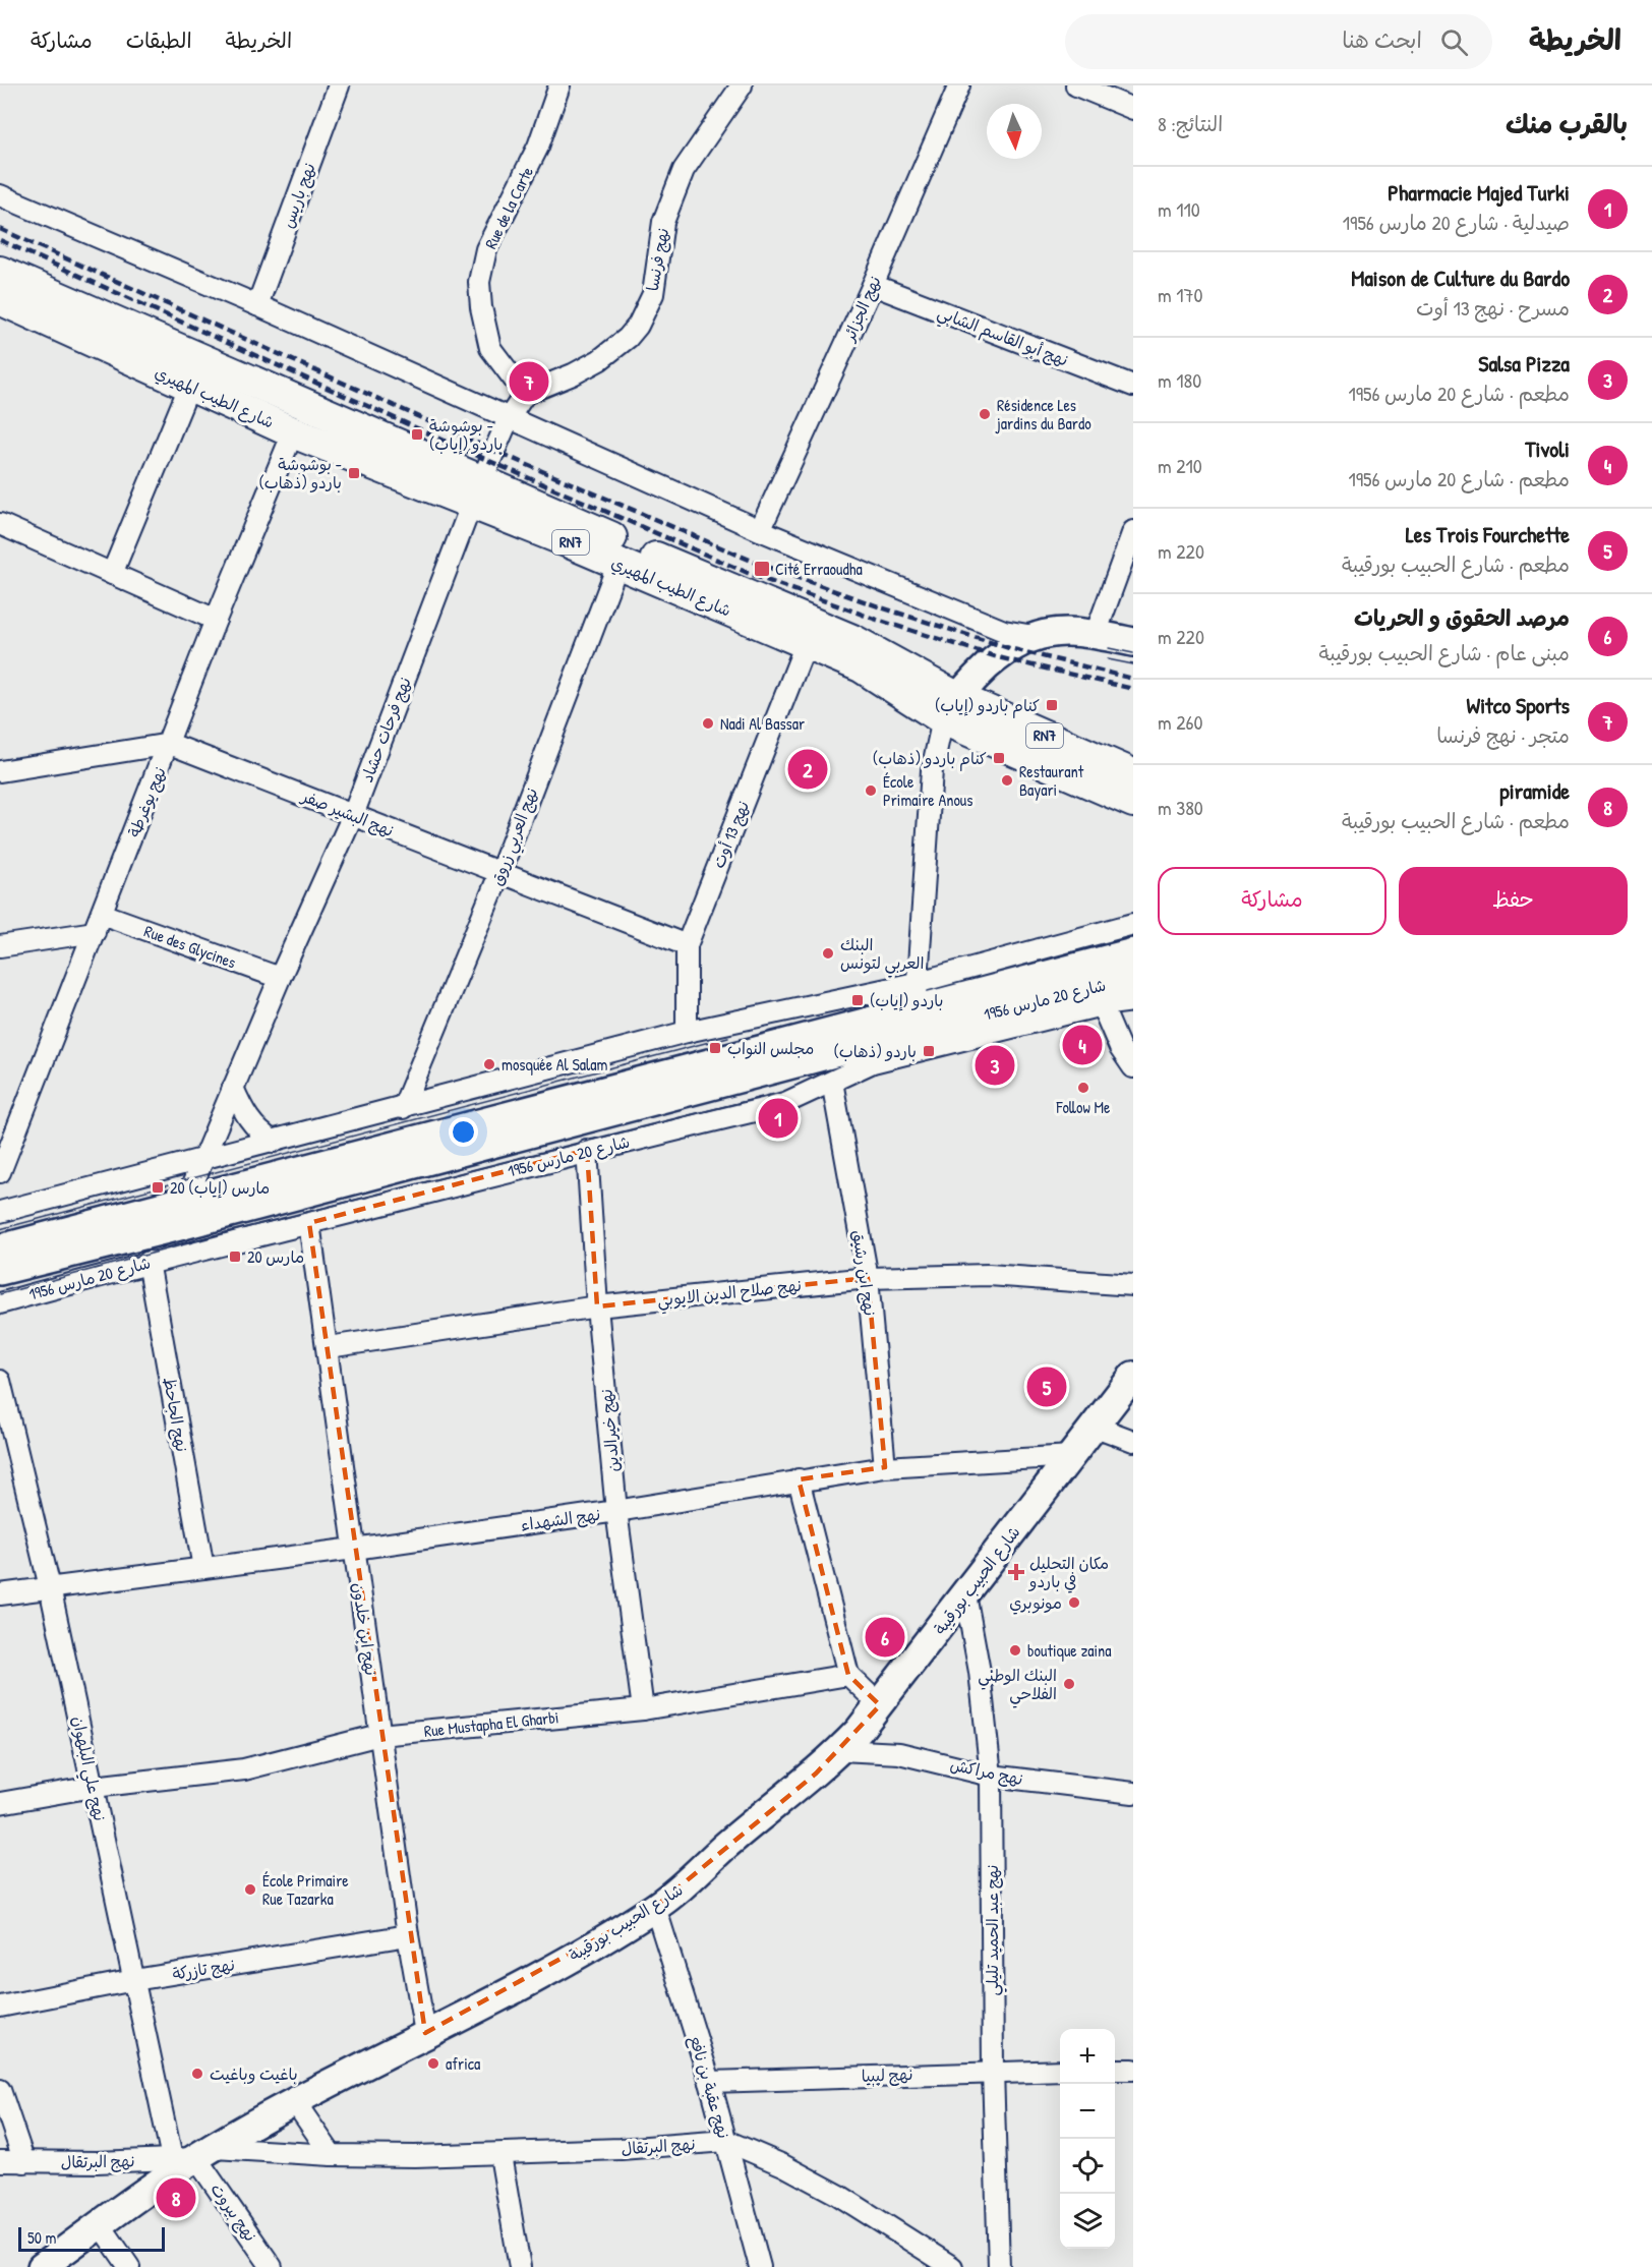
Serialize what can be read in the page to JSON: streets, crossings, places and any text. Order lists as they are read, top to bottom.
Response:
{
  "streets": {
    "main road": [
      "شارع الطيب المهيري",
      "RN7",
      "شارع 20 مارس 1956",
      "شارع الحبيب بورقيبة"
    ],
    "street": [
      "نهج باريس",
      "Rue de la Carte",
      "نهج فرنسا",
      "نهج الجزائر",
      "نهج أبو القاسم الشابي",
      "نهج فرحات حشاد",
      "نهج يوغرطة",
      "نهج البشير صفر",
      "نهج 13 أوت",
      "نهج العربي زروق",
      "Rue des Glycines",
      "نهج ابن رشيق",
      "نهج صلاح الدين الايوبي",
      "نهج الجاحظ",
      "نهج خيرالدين",
      "نهج الشهداء",
      "نهج ابن خلدون",
      "Rue Mustapha El Gharbi",
      "نهج علي البلهوان",
      "نهج مراكش",
      "نهج عبد الحميد تليلي",
      "نهج تازركة",
      "نهج ليبيا",
      "نهج عقبة بن نافع",
      "نهج البرتقال",
      "نهج بيروت"
    ]
  },
  "crossings": [
    ["Rue de la Carte", "نهج فرنسا"],
    ["نهج الجزائر", "نهج أبو القاسم الشابي"],
    ["شارع الطيب المهيري", "نهج فرحات حشاد"],
    ["شارع الطيب المهيري", "نهج يوغرطة"],
    ["شارع الطيب المهيري", "نهج 13 أوت"],
    ["شارع الطيب المهيري", "نهج العربي زروق"],
    ["نهج فرحات حشاد", "نهج البشير صفر"],
    ["نهج فرحات حشاد", "Rue des Glycines"],
    ["نهج فرحات حشاد", "شارع 20 مارس 1956"],
    ["نهج يوغرطة", "نهج البشير صفر"],
    ["نهج يوغرطة", "Rue des Glycines"],
    ["نهج البشير صفر", "نهج 13 أوت"],
    ["نهج البشير صفر", "نهج العربي زروق"],
    ["شارع 20 مارس 1956", "نهج ابن رشيق"],
    ["شارع 20 مارس 1956", "نهج الجاحظ"],
    ["شارع 20 مارس 1956", "نهج خيرالدين"],
    ["شارع 20 مارس 1956", "نهج ابن خلدون"],
    ["نهج ابن رشيق", "نهج صلاح الدين الايوبي"],
    ["نهج ابن رشيق", "نهج الشهداء"],
    ["نهج صلاح الدين الايوبي", "نهج خيرالدين"],
    ["نهج صلاح الدين الايوبي", "نهج ابن خلدون"],
    ["نهج الجاحظ", "نهج الشهداء"],
    ["نهج خيرالدين", "نهج الشهداء"],
    ["نهج خيرالدين", "Rue Mustapha El Gharbi"],
    ["نهج الشهداء", "شارع الحبيب بورقيبة"],
    ["نهج الشهداء", "نهج ابن خلدون"],
    ["نهج الشهداء", "نهج علي البلهوان"],
    ["شارع الحبيب بورقيبة", "نهج ابن خلدون"],
    ["شارع الحبيب بورقيبة", "نهج علي البلهوان"],
    ["شارع الحبيب بورقيبة", "نهج مراكش"],
    ["شارع الحبيب بورقيبة", "نهج عبد الحميد تليلي"],
    ["شارع الحبيب بورقيبة", "نهج عقبة بن نافع"],
    ["شارع الحبيب بورقيبة", "نهج البرتقال"],
    ["شارع الحبيب بورقيبة", "نهج بيروت"],
    ["نهج ابن خلدون", "Rue Mustapha El Gharbi"],
    ["نهج ابن خلدون", "نهج تازركة"],
    ["Rue Mustapha El Gharbi", "نهج علي البلهوان"],
    ["نهج علي البلهوان", "نهج تازركة"],
    ["نهج علي البلهوان", "نهج البرتقال"],
    ["نهج علي البلهوان", "نهج بيروت"],
    ["نهج مراكش", "نهج عبد الحميد تليلي"],
    ["نهج عبد الحميد تليلي", "نهج ليبيا"],
    ["نهج ليبيا", "نهج عقبة بن نافع"],
    ["نهج عقبة بن نافع", "نهج البرتقال"],
    ["نهج البرتقال", "نهج بيروت"]
  ],
  "places": {
    "other": [
      "Résidence Les jardins du Bardo",
      "Nadi Al Bassar",
      "Restaurant Bayari",
      "École Primaire Anous",
      "البنك العربي لتونس",
      "mosquée Al Salam",
      "Follow Me",
      "مونوبري",
      "boutique zaina",
      "البنك الوطني الفلاحي",
      "École Primaire Rue Tazarka",
      "africa",
      "باغيت وباغيت"
    ],
    "transit": [
      "بوشوشة - باردو (إياب)",
      "بوشوشة - باردو (ذهاب)",
      "Cité Erraoudha",
      "كنام باردو (إياب)",
      "كنام باردو (ذهاب)",
      "باردو (إياب)",
      "مجلس النواب",
      "باردو (ذهاب)",
      "20 مارس (إياب)",
      "20 مارس"
    ],
    "health": ["مكان التحليل في باردو"]
  },
  "scale_bar": "50 m",
  "north": "bottom",
  "page": {
    "header": "الخريطة",
    "search": "ابحث هنا",
    "nav": ["الخريطة", "الطبقات", "مشاركة"],
    "heading": ["بالقرب منك", "النتائج: 8"],
    "list": [
      {
        "mark": "1",
        "name": "Pharmacie Majed Turki",
        "note": "صيدلية · شارع 20 مارس 1956",
        "value": "110 m"
      },
      {
        "mark": "2",
        "name": "Maison de Culture du Bardo",
        "note": "مسرح · نهج 13 أوت",
        "value": "170 m"
      },
      {
        "mark": "3",
        "name": "Salsa Pizza",
        "note": "مطعم · شارع 20 مارس 1956",
        "value": "180 m"
      },
      {
        "mark": "4",
        "name": "Tivoli",
        "note": "مطعم · شارع 20 مارس 1956",
        "value": "210 m"
      },
      {
        "mark": "5",
        "name": "Les Trois Fourchette",
        "note": "مطعم · شارع الحبيب بورقيبة",
        "value": "220 m"
      },
      {
        "mark": "6",
        "name": "مرصد الحقوق و الحريات",
        "note": "مبنى عام · شارع الحبيب بورقيبة",
        "value": "220 m"
      },
      {
        "mark": "7",
        "name": "Witco Sports",
        "note": "متجر · نهج فرنسا",
        "value": "260 m"
      },
      {
        "mark": "8",
        "name": "piramide",
        "note": "مطعم · شارع الحبيب بورقيبة",
        "value": "380 m"
      }
    ],
    "pins": [
      "7",
      "2",
      "4",
      "3",
      "1",
      "5",
      "6",
      "8"
    ],
    "buttons": ["حفظ", "مشاركة"],
    "map_buttons": ["+", "−"],
    "scale": "50 m"
  }
}
